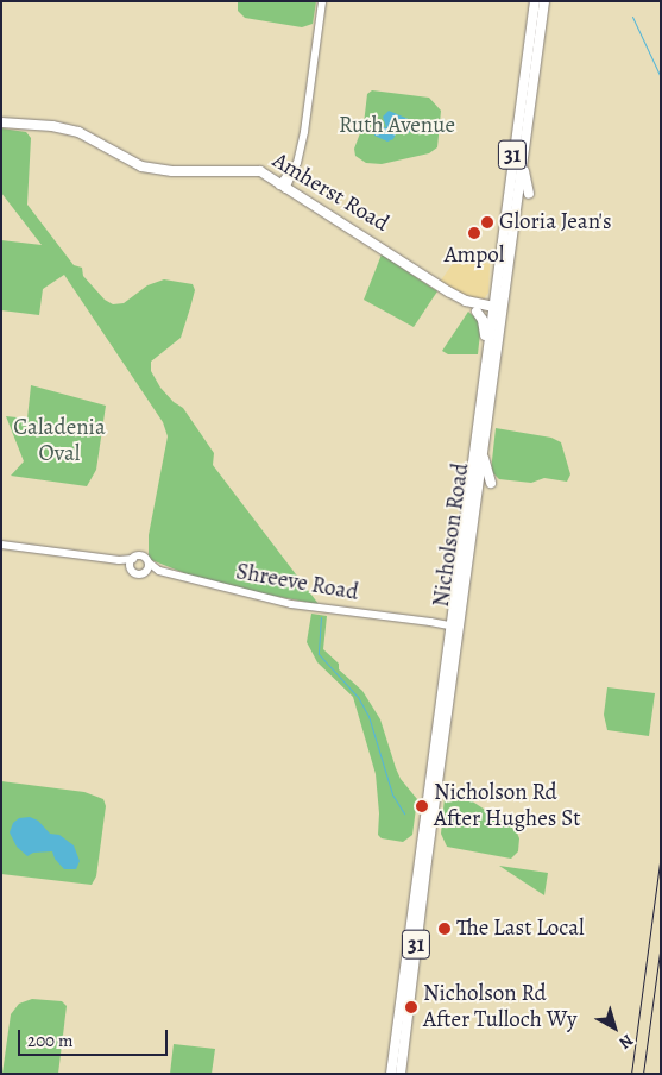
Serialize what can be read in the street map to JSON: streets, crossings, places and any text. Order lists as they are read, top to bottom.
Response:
{
  "streets": {
    "main road": ["31", "Amherst Road", "Nicholson Road"],
    "street": ["Shreeve Road"]
  },
  "crossings": [
    ["Amherst Road", "Nicholson Road"],
    ["Nicholson Road", "Shreeve Road"]
  ],
  "parks": ["Ruth Avenue", "Caladenia Oval"],
  "places": [
    "Gloria Jean's",
    "Ampol",
    "Nicholson Rd After Hughes St",
    "The Last Local",
    "Nicholson Rd After Tulloch Wy"
  ],
  "scale_bar": "200 m",
  "north": "bottom right"
}
